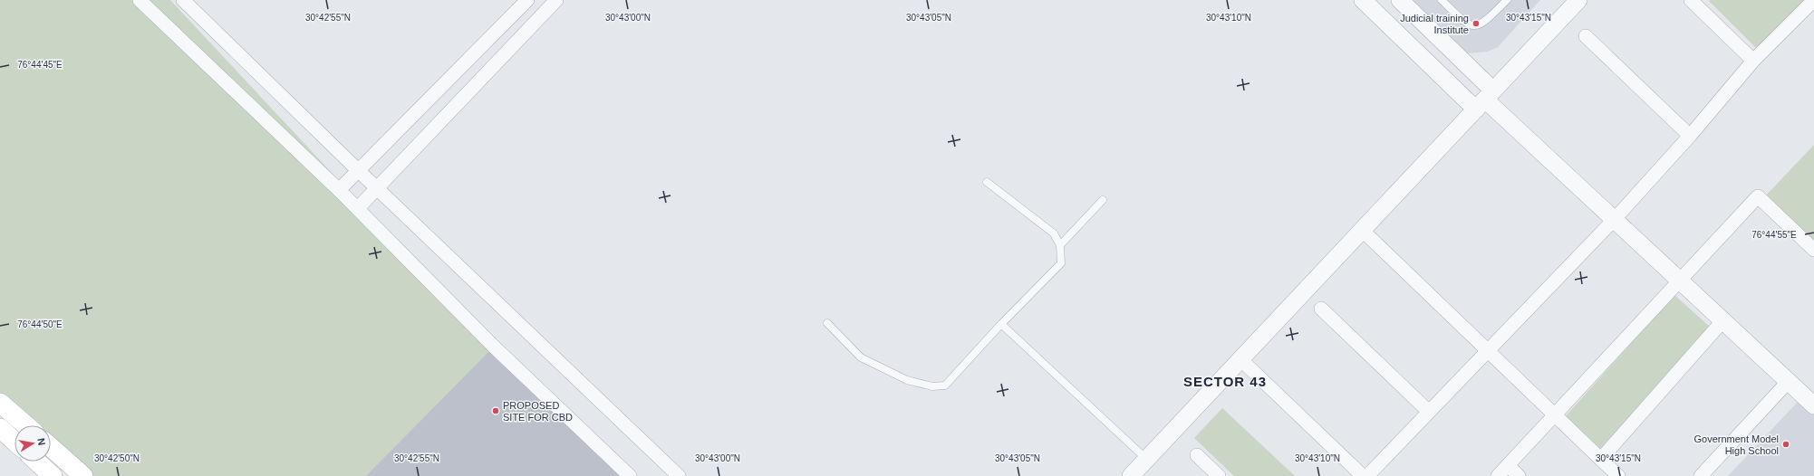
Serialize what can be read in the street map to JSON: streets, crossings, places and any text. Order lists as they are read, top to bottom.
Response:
{
  "districts": ["SECTOR 43"],
  "places": ["Judicial training Institute", "PROPOSED SITE FOR CBD", "Government Model High School"],
  "north": "right",
  "coordinates": [
    "30°42'55\"N",
    "30°43'00\"N",
    "30°43'05\"N",
    "30°43'10\"N",
    "30°43'15\"N",
    "76°44'45\"E",
    "76°44'55\"E",
    "76°44'50\"E",
    "30°42'50\"N"
  ]
}
